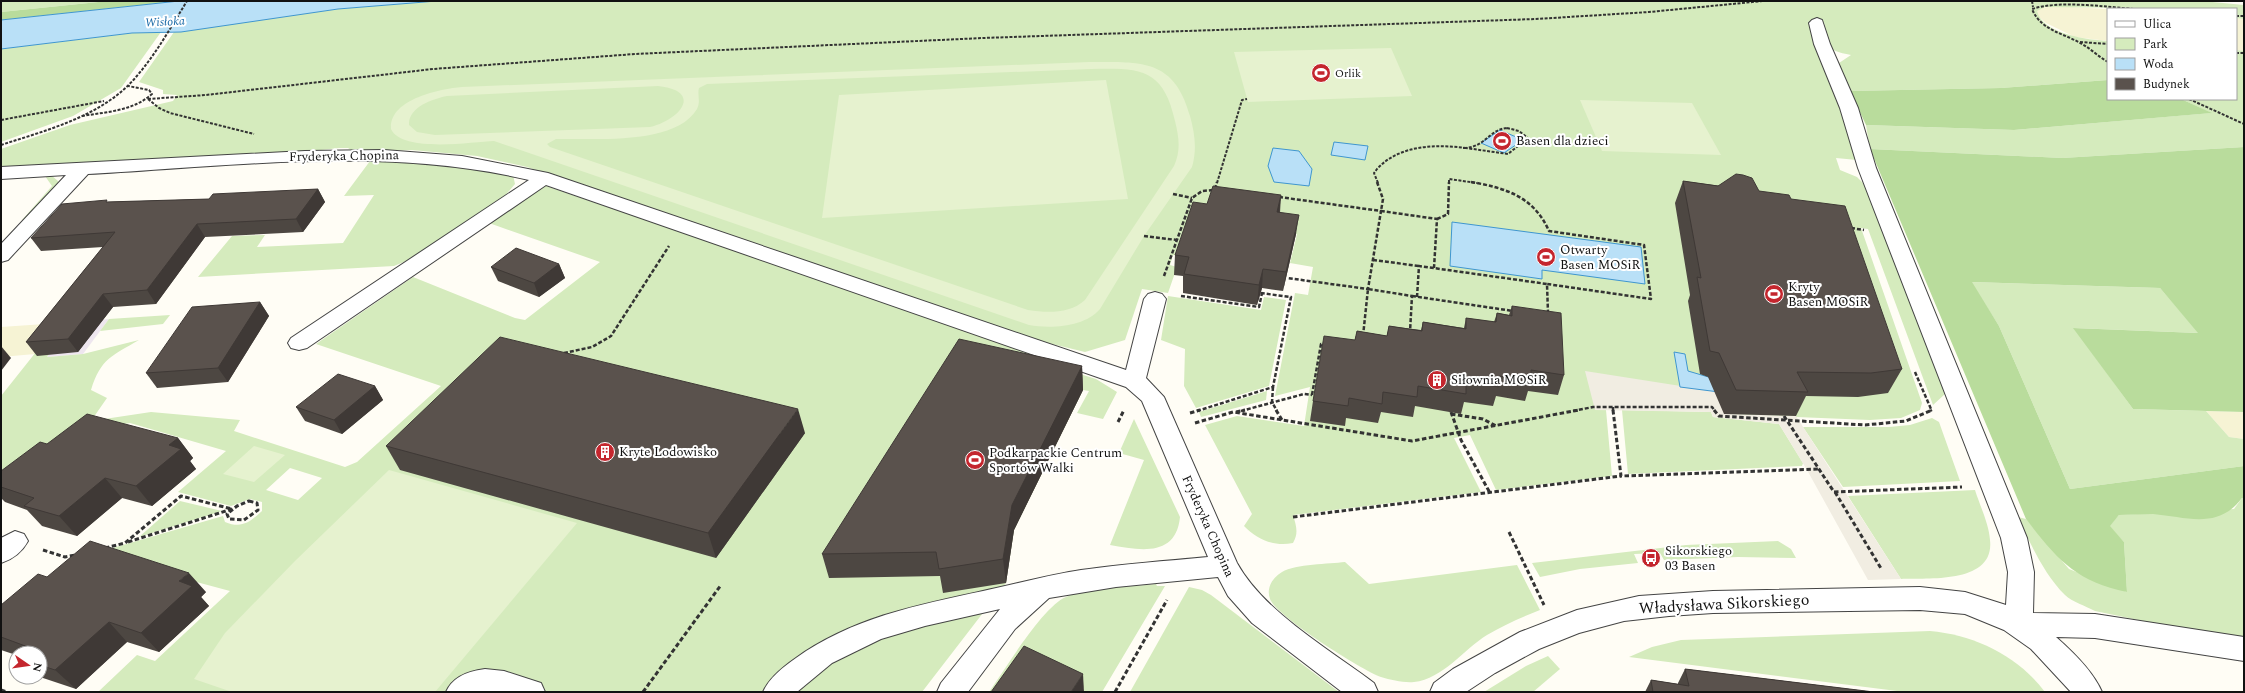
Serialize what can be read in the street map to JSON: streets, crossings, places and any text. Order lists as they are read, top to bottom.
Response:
{
  "streets": {
    "street": ["Fryderyka Chopina", "Władysława Sikorskiego"]
  },
  "water": ["Wisłoka"],
  "places": {
    "sports": [
      "Orlik",
      "Basen dla dzieci",
      "Otwarty Basen MOSiR",
      "Kryty Basen MOSiR",
      "Podkarpackie Centrum Sportów Walki"
    ],
    "building": ["Siłownia MOSiR", "Kryte Lodowisko"],
    "bus stop": ["Sikorskiego 03 Basen"]
  },
  "legend": [
    "Ulica",
    "Park",
    "Woda",
    "Budynek"
  ],
  "north": "right"
}
